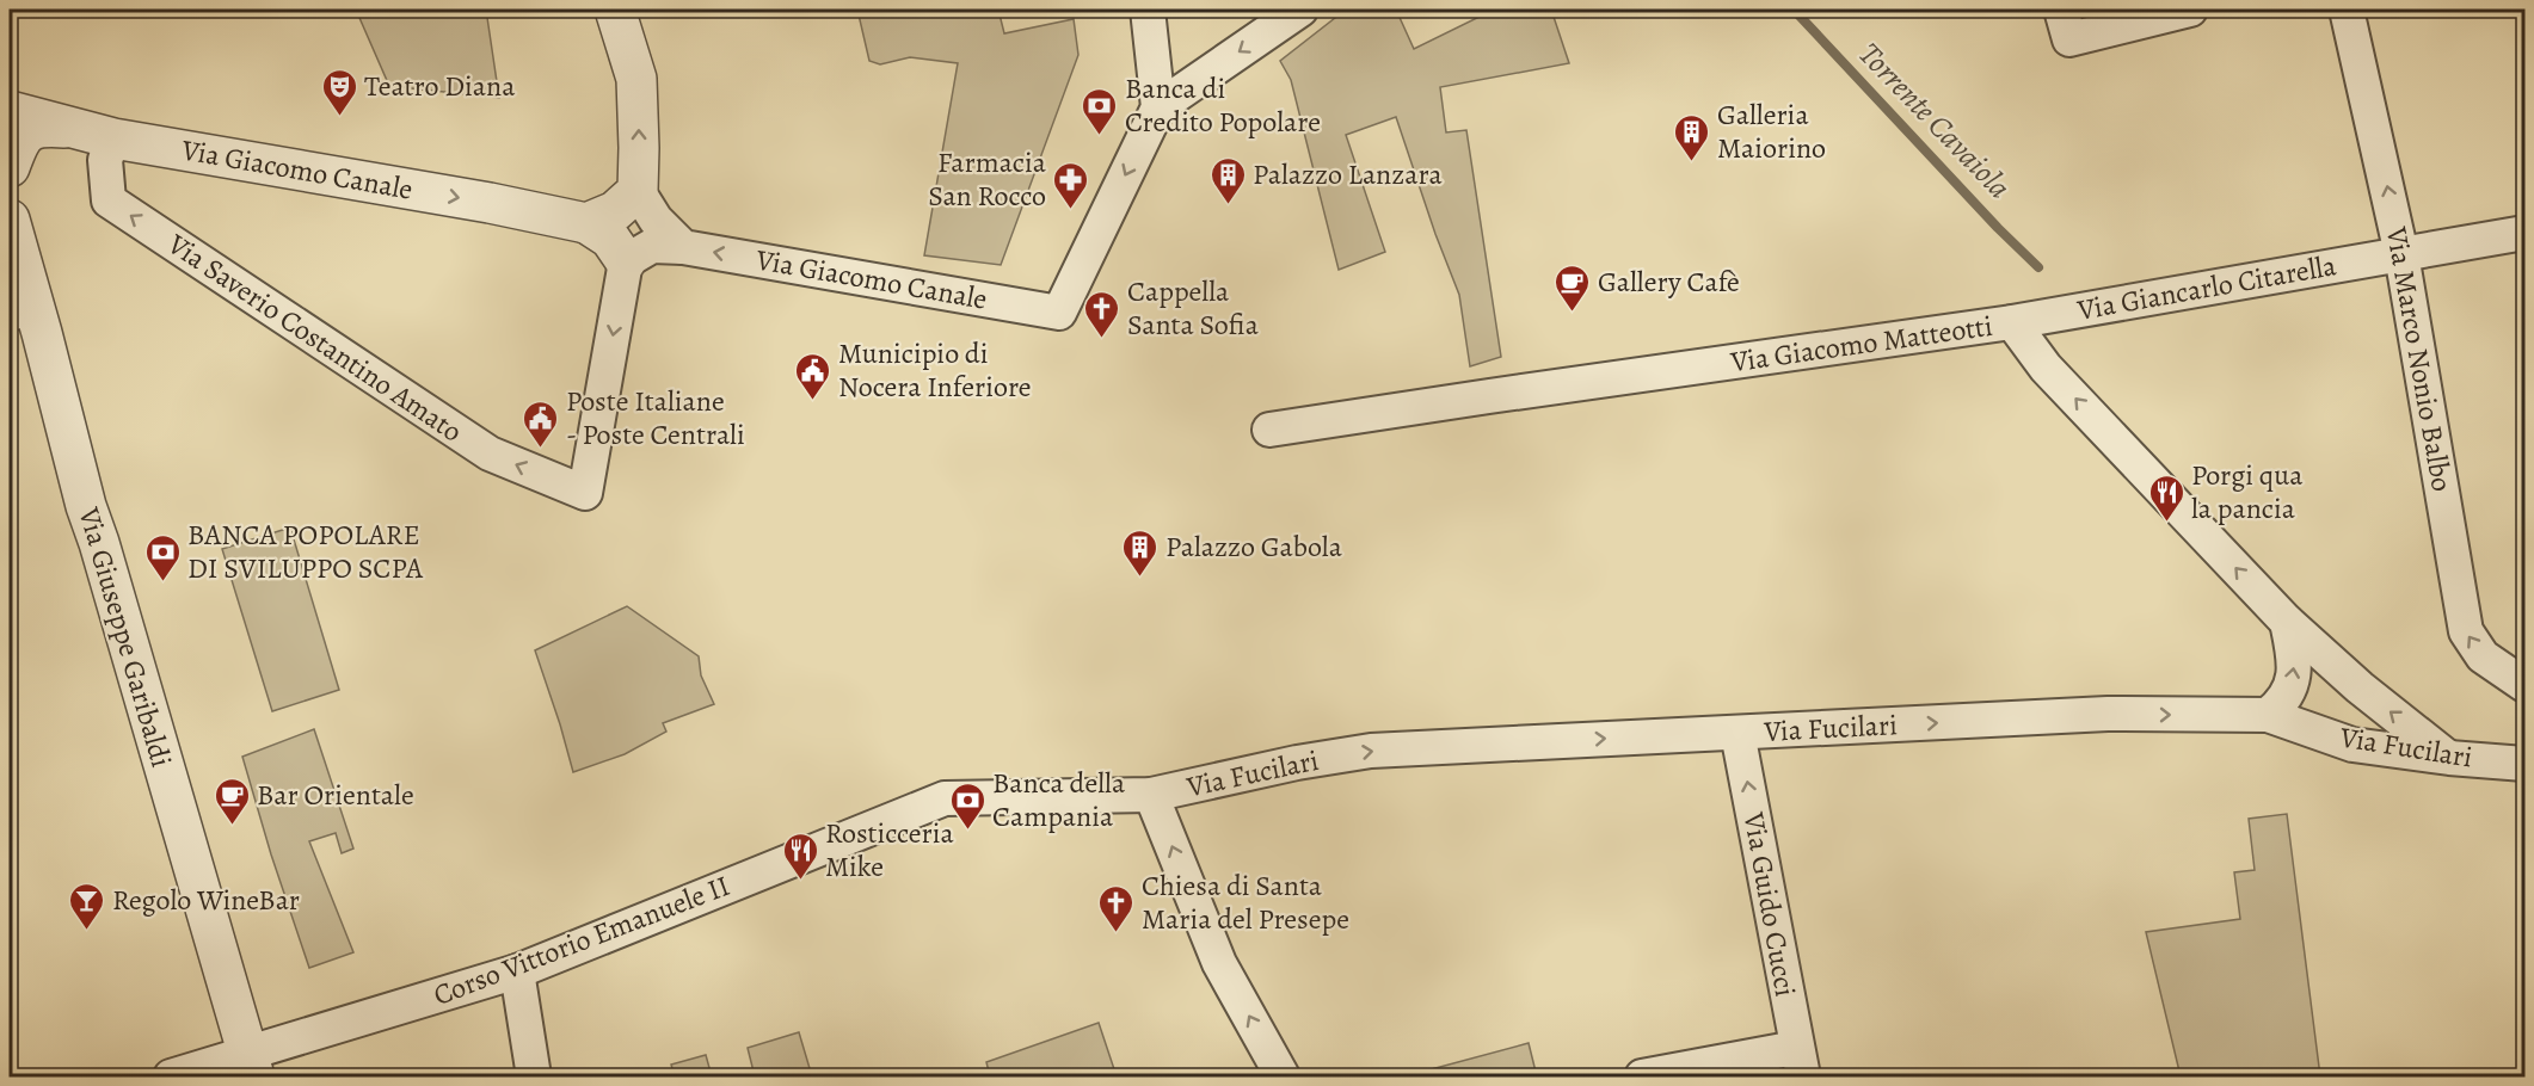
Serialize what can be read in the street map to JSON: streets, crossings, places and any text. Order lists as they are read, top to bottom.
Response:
{
  "streets": {
    "street": [
      "Via Giacomo Canale",
      "Via Giancarlo Citarella",
      "Via Saverio Costantino Amato",
      "Via Giacomo Matteotti",
      "Via Marco Nonio Balbo",
      "Via Giuseppe Garibaldi",
      "Via Fucilari",
      "Via Guido Cucci",
      "Corso Vittorio Emanuele II"
    ]
  },
  "crossings": [
    ["Via Giacomo Canale", "Via Saverio Costantino Amato"],
    ["Via Giancarlo Citarella", "Via Giacomo Matteotti"],
    ["Via Giancarlo Citarella", "Via Marco Nonio Balbo"],
    ["Via Giacomo Matteotti", "Via Fucilari"],
    ["Via Giuseppe Garibaldi", "Corso Vittorio Emanuele II"],
    ["Via Fucilari", "Via Guido Cucci"],
    ["Via Fucilari", "Corso Vittorio Emanuele II"]
  ],
  "one_way": [
    "Via Giacomo Matteotti",
    "Via Marco Nonio Balbo",
    "Via Fucilari",
    "Via Guido Cucci"
  ],
  "water": ["Torrente Cavaiola"],
  "places": {
    "theatre": ["Teatro Diana"],
    "bank": ["Banca di Credito Popolare", "BANCA POPOLARE DI SVILUPPO SCPA", "Banca della Campania"],
    "building": ["Galleria Maiorino", "Palazzo Lanzara", "Palazzo Gabola"],
    "pharmacy": ["Farmacia San Rocco"],
    "cafe": ["Gallery Cafè", "Bar Orientale"],
    "church": ["Cappella Santa Sofia", "Chiesa di Santa Maria del Presepe"],
    "public building": ["Municipio di Nocera Inferiore", "Poste Italiane - Poste Centrali"],
    "restaurant": ["Porgi qua la pancia", "Rosticceria Mike"],
    "bar": ["Regolo WineBar"]
  }
}
